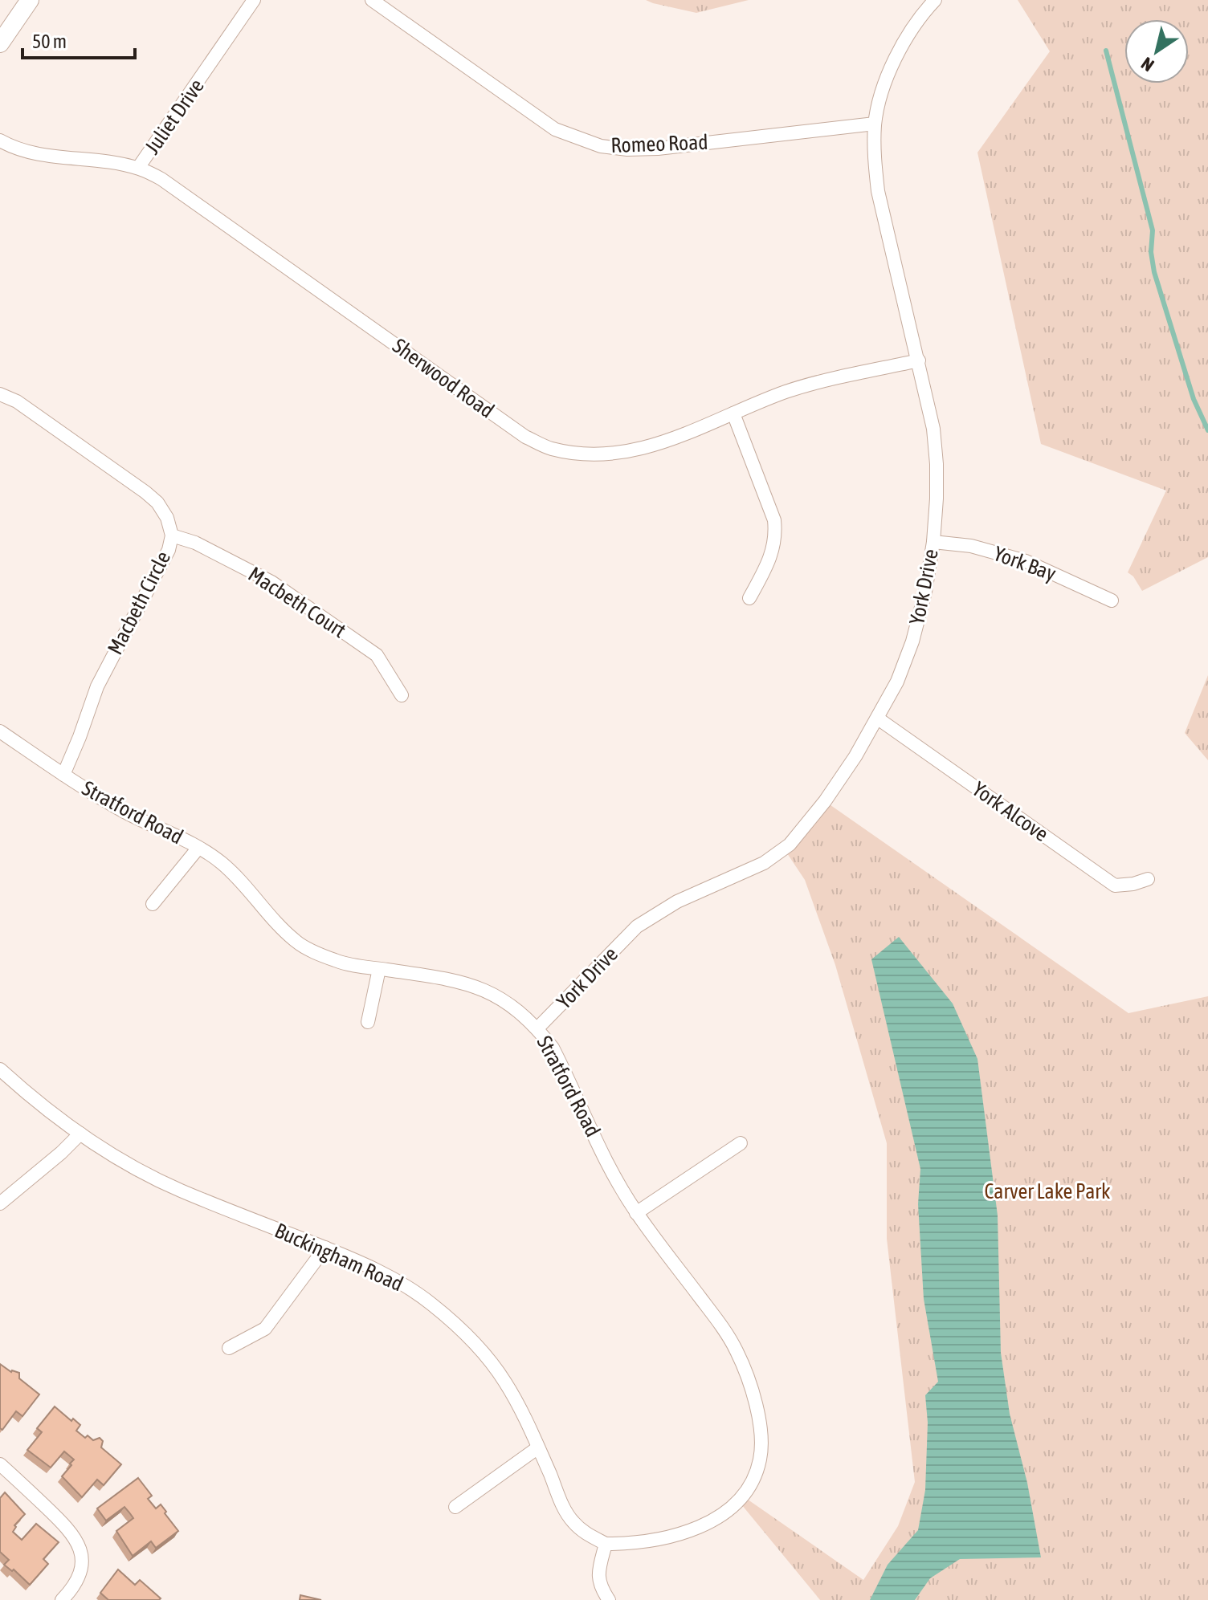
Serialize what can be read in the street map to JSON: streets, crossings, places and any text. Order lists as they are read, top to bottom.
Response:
{
  "streets": {
    "street": [
      "Juliet Drive",
      "Romeo Road",
      "Sherwood Road",
      "York Bay",
      "York Drive",
      "Macbeth Court",
      "Macbeth Circle",
      "York Alcove",
      "Stratford Road",
      "Buckingham Road"
    ]
  },
  "crossings": [
    ["Juliet Drive", "Sherwood Road"],
    ["Romeo Road", "York Drive"],
    ["Sherwood Road", "York Drive"],
    ["York Bay", "York Drive"],
    ["York Drive", "York Alcove"],
    ["York Drive", "Stratford Road"],
    ["Macbeth Court", "Macbeth Circle"],
    ["Macbeth Circle", "Stratford Road"],
    ["Stratford Road", "Buckingham Road"]
  ],
  "parks": ["Carver Lake Park"],
  "scale_bar": "50 m",
  "north": "bottom left"
}
